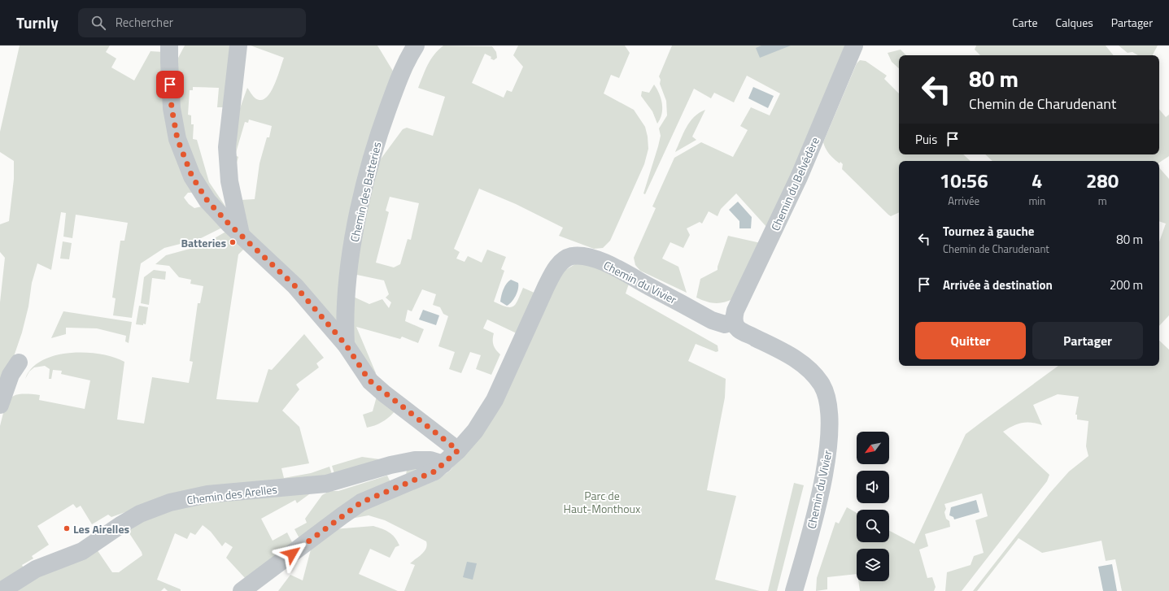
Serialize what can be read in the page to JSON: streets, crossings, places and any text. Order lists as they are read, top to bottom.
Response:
{
  "streets": {
    "street": [
      "Chemin du Belvédère",
      "Chemin des Batteries",
      "Chemin du Vivier",
      "Chemin des Arelles"
    ]
  },
  "crossings": [
    ["Chemin du Belvédère", "Chemin du Vivier"],
    ["Chemin du Vivier", "Chemin des Arelles"]
  ],
  "parks": ["Parc de Haut-Monthoux"],
  "places": ["Batteries", "Les Airelles"],
  "north": "bottom left",
  "page": {
    "header": "Turnly",
    "search": "Rechercher",
    "nav": ["Carte", "Calques", "Partager"],
    "turn": ["80 m", "Chemin de Charudenant"],
    "then": "Puis",
    "eta": [
      "10:56",
      "Arrivée",
      "4",
      "min",
      "280",
      "m"
    ],
    "list": [
      {
        "name": "Tournez à gauche",
        "note": "Chemin de Charudenant",
        "value": "80 m"
      },
      {
        "name": "Arrivée à destination",
        "value": "200 m"
      }
    ],
    "buttons": ["Quitter", "Partager"]
  }
}
